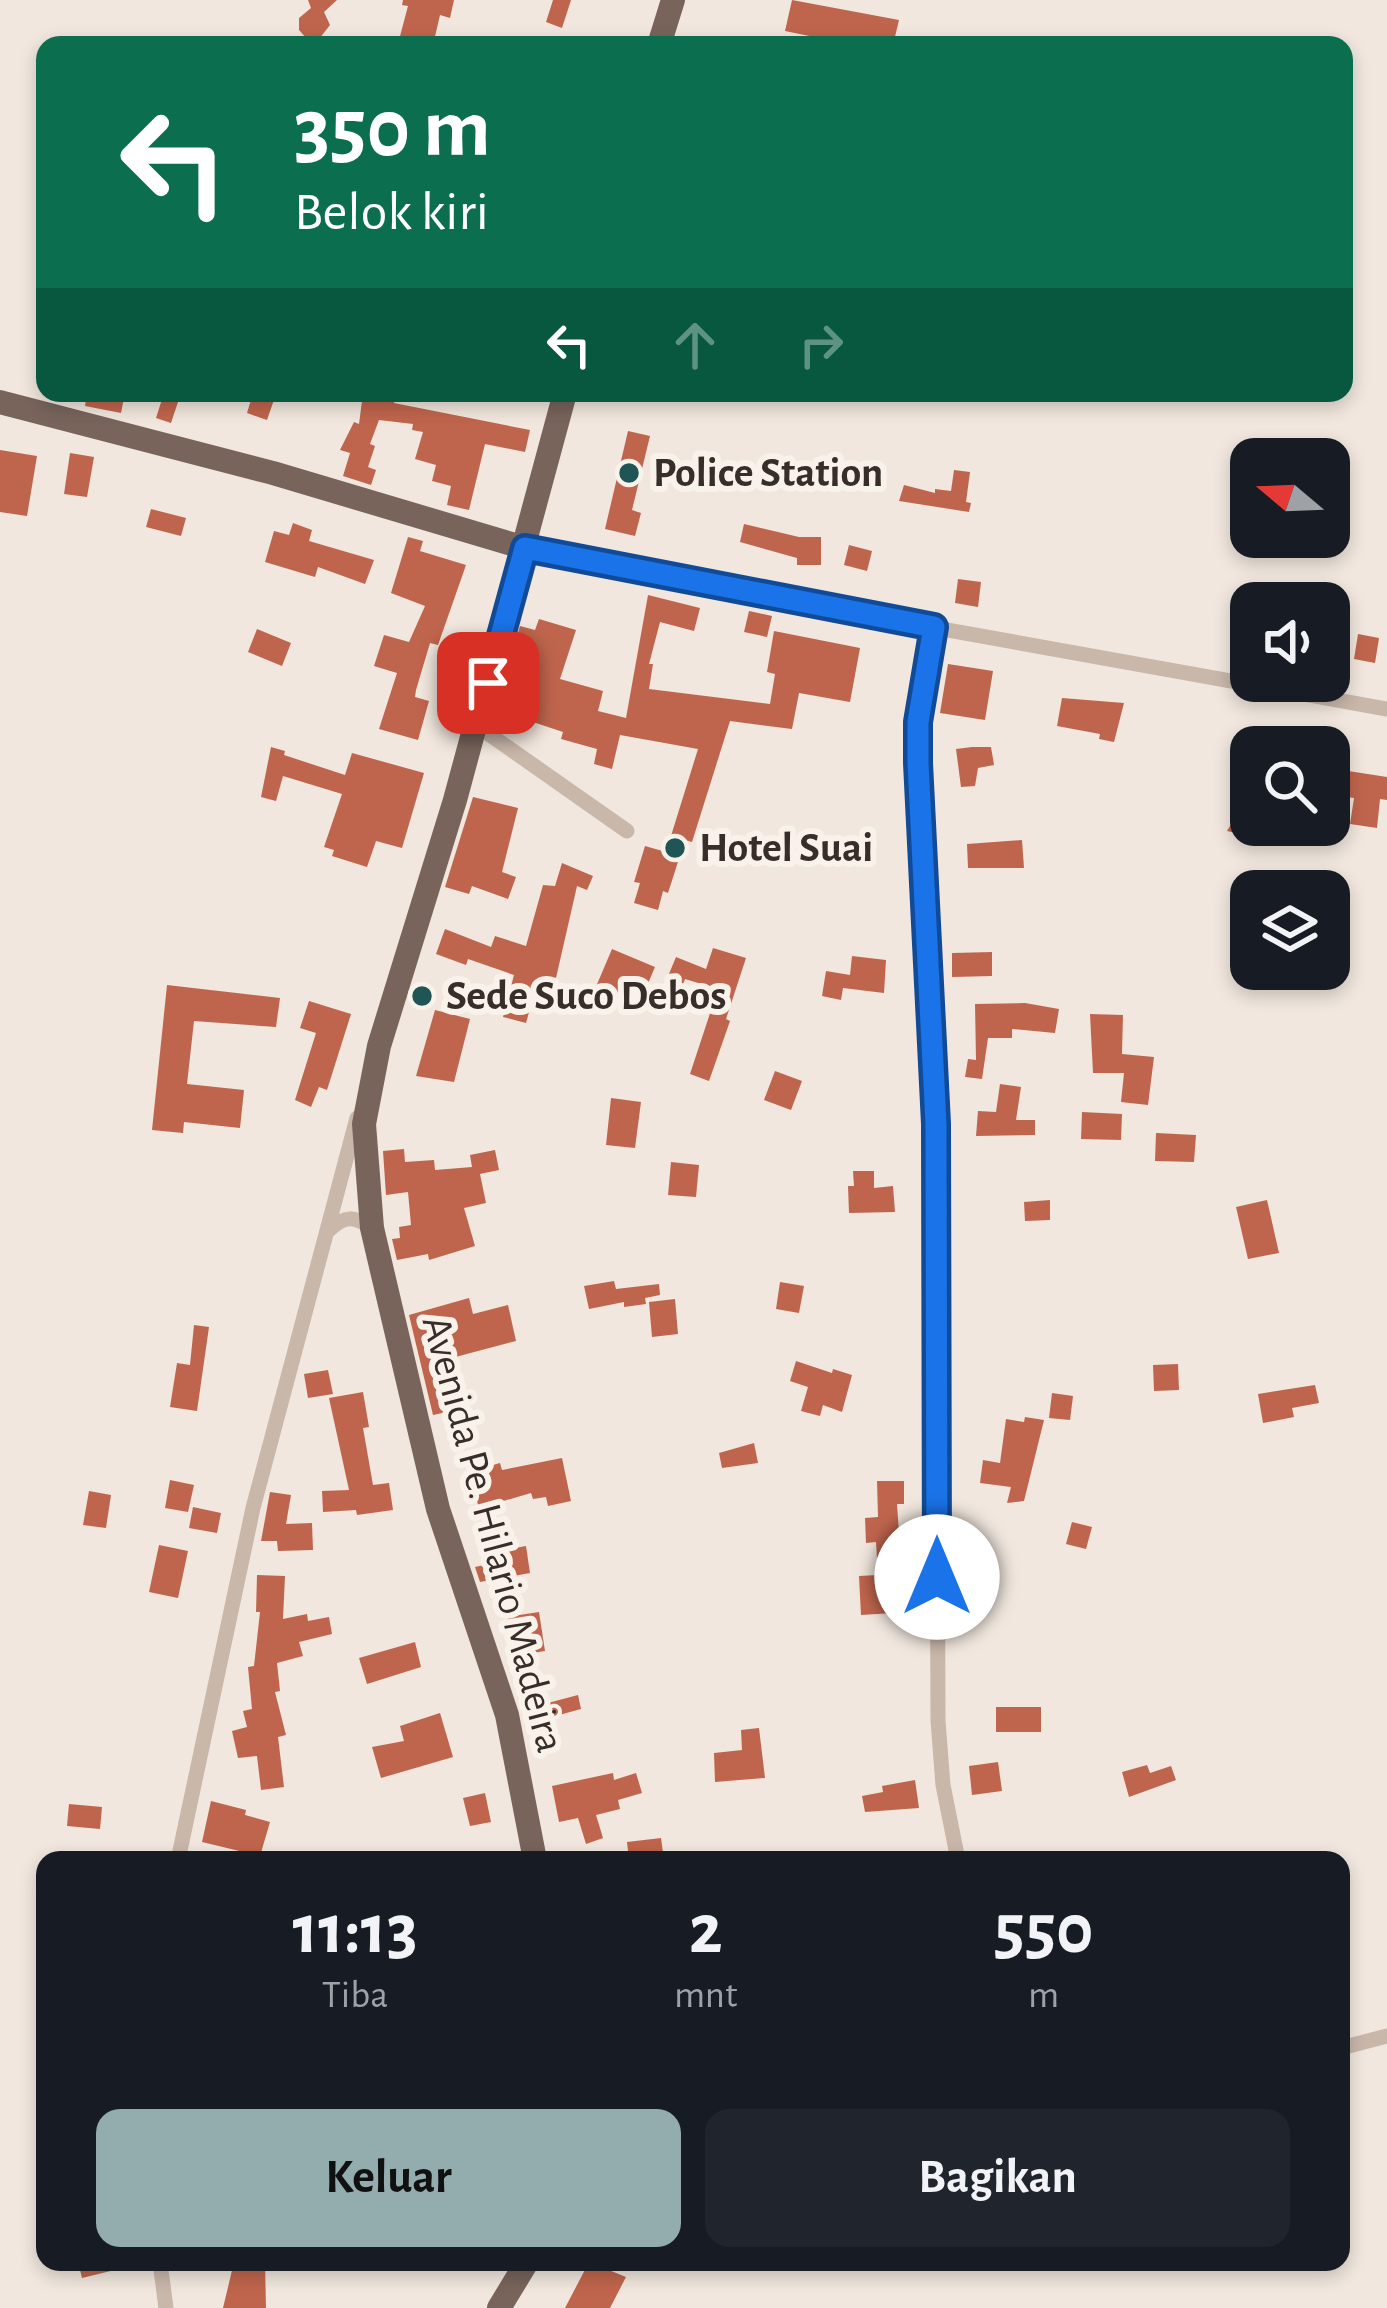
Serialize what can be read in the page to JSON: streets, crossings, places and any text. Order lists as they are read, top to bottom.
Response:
{
  "streets": {
    "main road": ["Avenida Pe. Hilario Madeira"]
  },
  "places": ["Police Station", "Hotel Suai", "Sede Suco Debos"],
  "north": "left",
  "page": {
    "turn": ["350 m", "Belok kiri"],
    "eta": [
      "11:13",
      "Tiba",
      "2",
      "mnt",
      "550",
      "m"
    ],
    "buttons": ["Keluar", "Bagikan"]
  }
}
